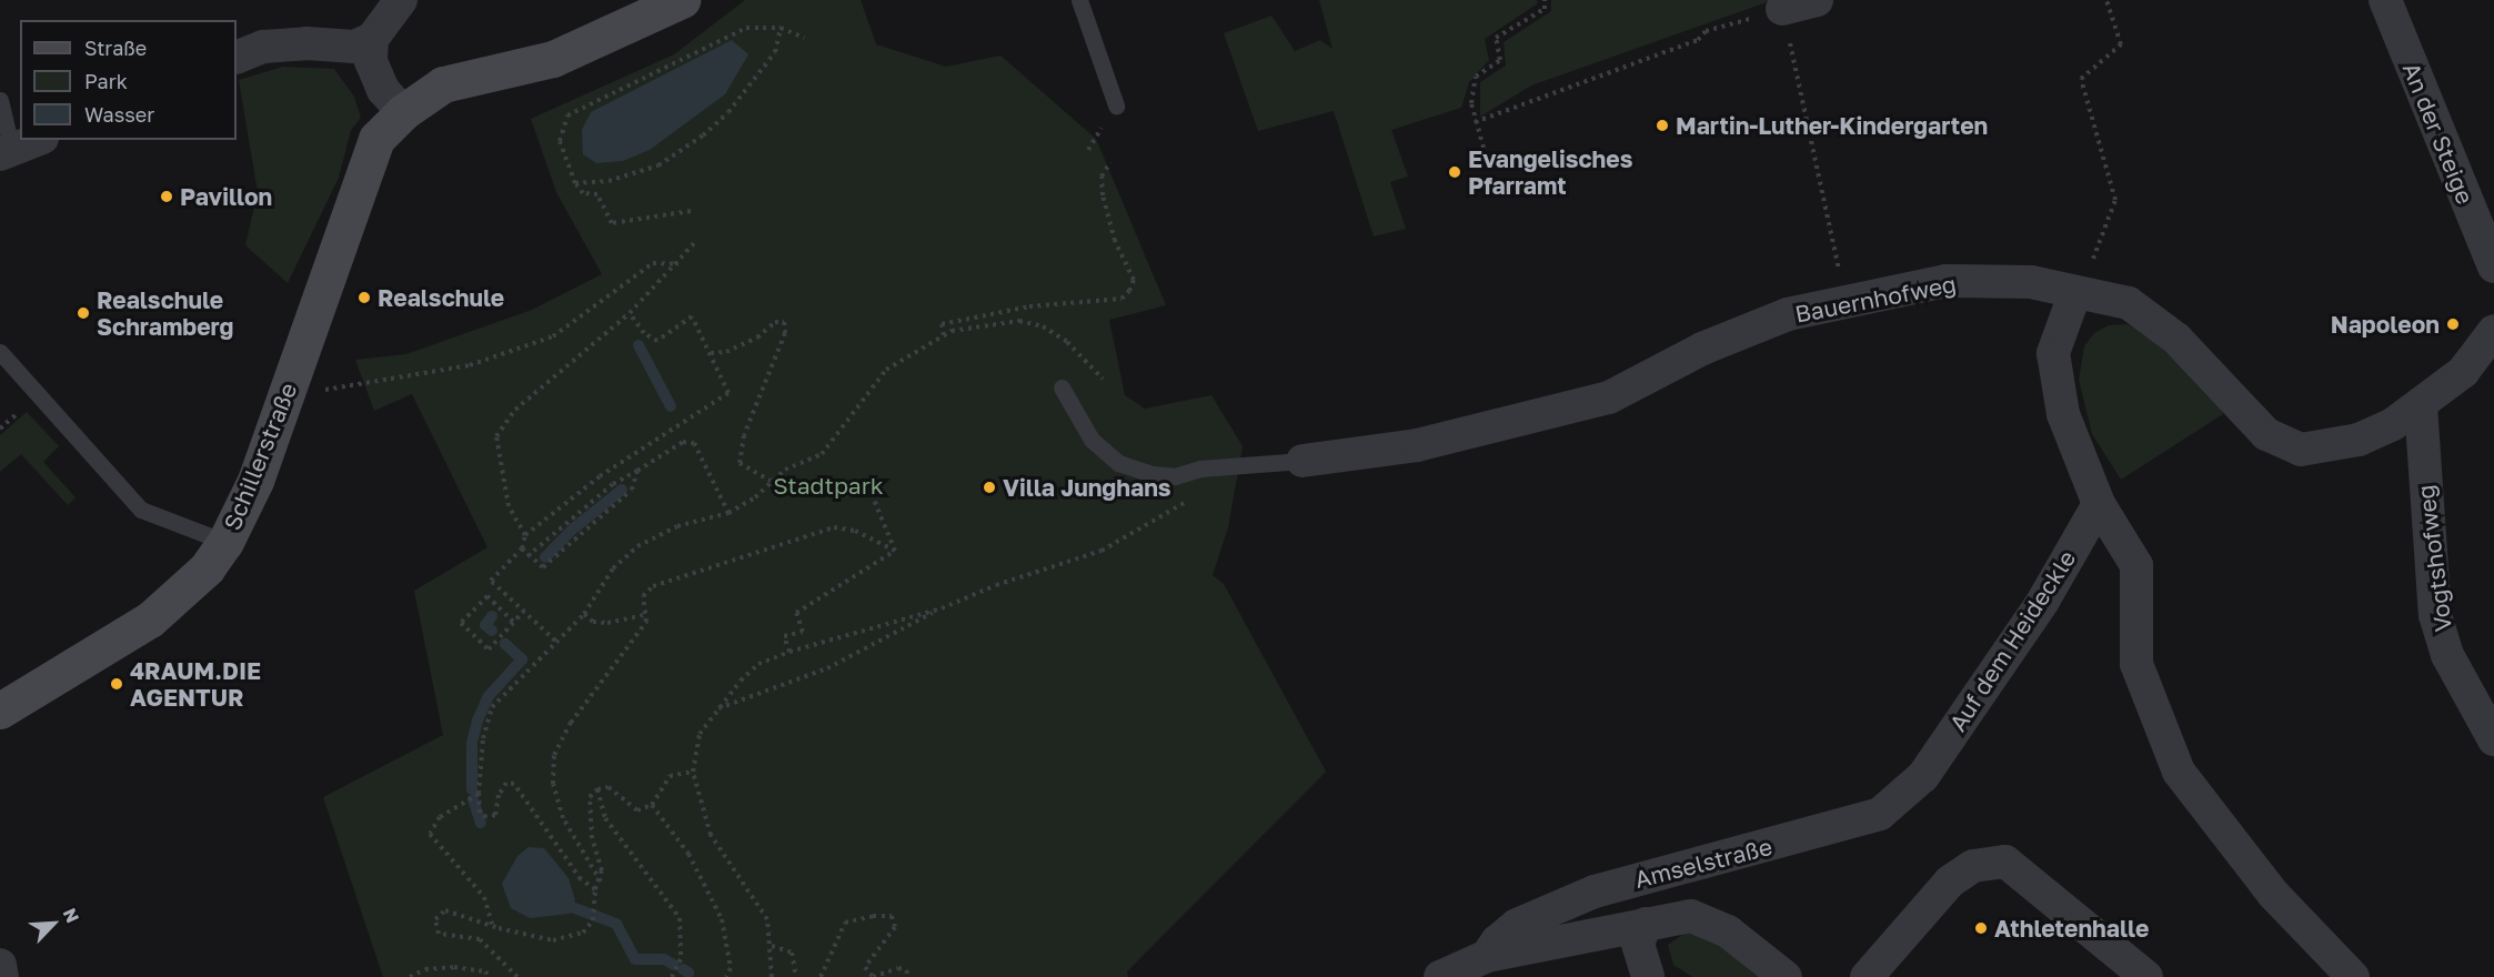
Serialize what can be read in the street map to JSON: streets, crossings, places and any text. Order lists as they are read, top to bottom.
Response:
{
  "streets": {
    "main road": ["Schillerstraße"],
    "street": [
      "An der Steige",
      "Bauernhofweg",
      "Vogtshofweg",
      "Auf dem Heideckle",
      "Amselstraße"
    ]
  },
  "crossings": [
    ["Bauernhofweg", "Vogtshofweg"],
    ["Auf dem Heideckle", "Amselstraße"]
  ],
  "parks": ["Stadtpark"],
  "places": [
    "Martin-Luther-Kindergarten",
    "Evangelisches Pfarramt",
    "Pavillon",
    "Realschule",
    "Realschule Schramberg",
    "Napoleon",
    "Villa Junghans",
    "4RAUM.DIE AGENTUR",
    "Athletenhalle"
  ],
  "legend": ["Straße", "Park", "Wasser"],
  "north": "top right"
}
